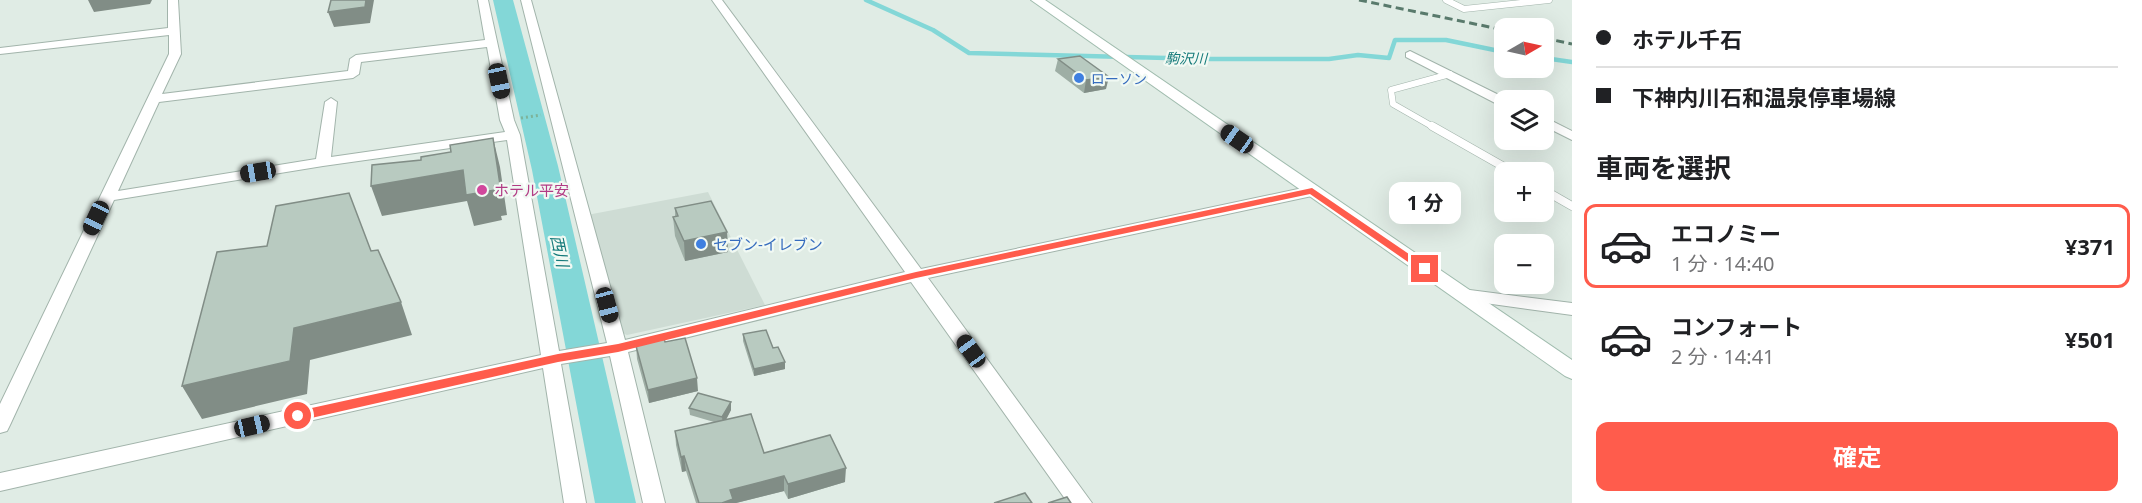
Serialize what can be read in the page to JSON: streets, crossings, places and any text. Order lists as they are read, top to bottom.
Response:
{
  "water": ["駒沢川", "西川"],
  "places": ["ローソン", "ホテル平安", "セブン-イレブン"],
  "north": "right",
  "page": {
    "banner": ["ホテル千石", "下神内川石和温泉停車場線"],
    "map_buttons": ["+", "−"],
    "heading": "車両を選択",
    "bubble": "1 分",
    "list": [
      {
        "name": "エコノミー",
        "note": "1 分 · 14:40",
        "value": "¥371"
      },
      {
        "name": "コンフォート",
        "note": "2 分 · 14:41",
        "value": "¥501"
      }
    ],
    "buttons": "確定"
  }
}
